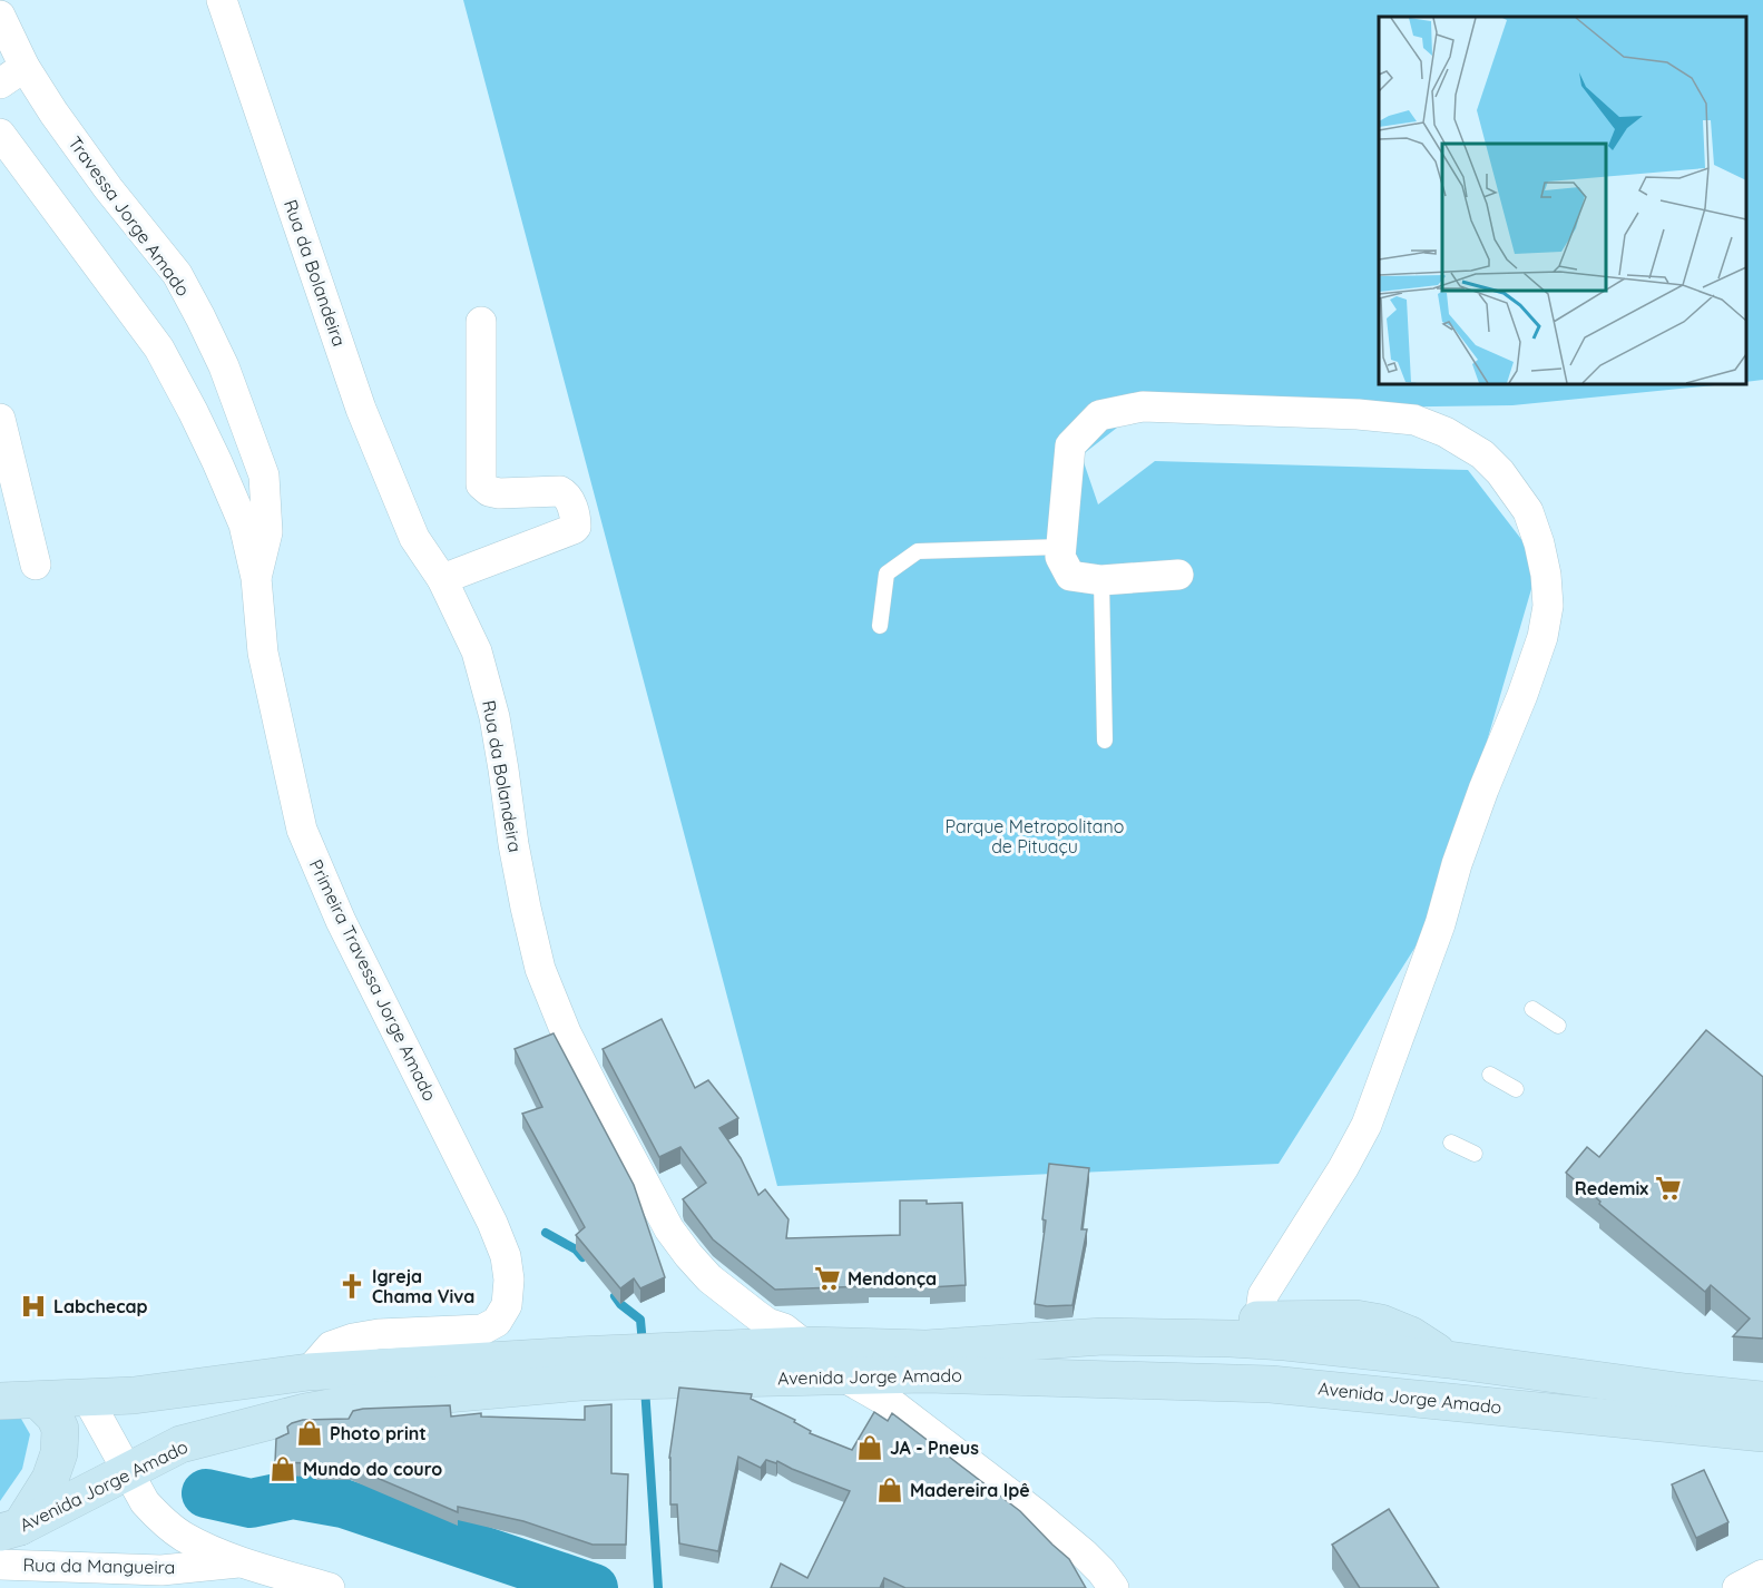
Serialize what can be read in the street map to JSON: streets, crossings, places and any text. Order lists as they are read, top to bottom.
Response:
{
  "streets": {
    "main road": ["Avenida Jorge Amado"],
    "street": [
      "Travessa Jorge Amado",
      "Rua da Bolandeira",
      "Primeira Travessa Jorge Amado",
      "Rua da Mangueira"
    ]
  },
  "crossings": [
    ["Travessa Jorge Amado", "Primeira Travessa Jorge Amado"],
    ["Rua da Bolandeira", "Avenida Jorge Amado"],
    ["Primeira Travessa Jorge Amado", "Avenida Jorge Amado"],
    ["Avenida Jorge Amado", "Rua da Mangueira"]
  ],
  "parks": ["Parque Metropolitano de Pituaçu"],
  "places": {
    "supermarket": ["Redemix", "Mendonça"],
    "church": ["Igreja Chama Viva"],
    "hospital": ["Labchecap"],
    "shop": [
      "Photo print",
      "JA - Pneus",
      "Mundo do couro",
      "Madereira Ipê"
    ]
  }
}
